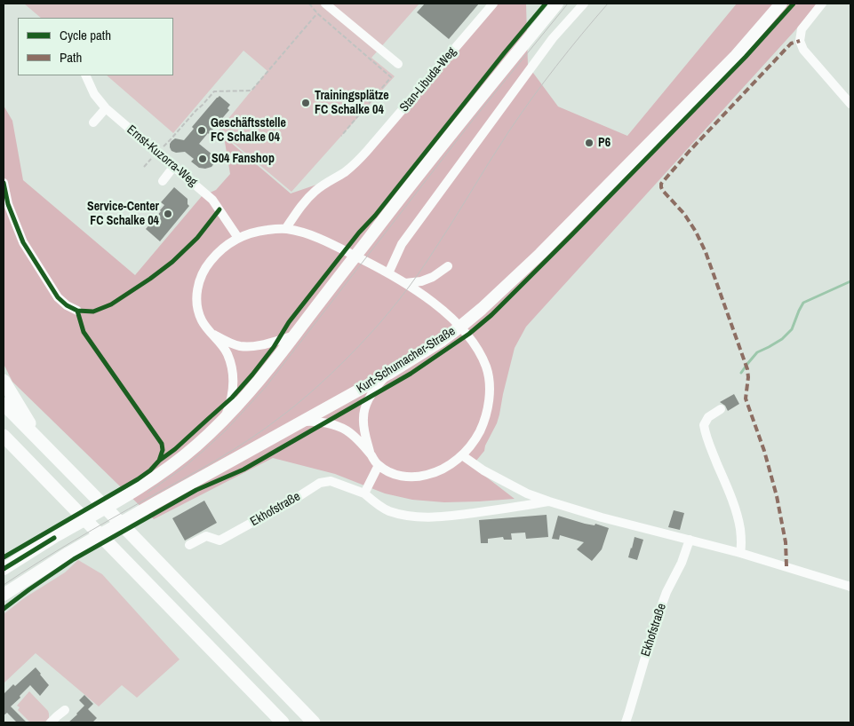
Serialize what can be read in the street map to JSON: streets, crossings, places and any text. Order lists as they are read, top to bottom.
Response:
{
  "streets": {
    "main road": ["Kurt-Schumacher-Straße"],
    "street": ["Stan-Libuda-Weg", "Ernst-Kuzorra-Weg", "Ekhofstraße"]
  },
  "places": [
    "Trainingsplätze FC Schalke 04",
    "Geschäftsstelle FC Schalke 04",
    "P6",
    "S04 Fanshop",
    "Service-Center FC Schalke 04"
  ],
  "legend": ["Cycle path", "Path"]
}
